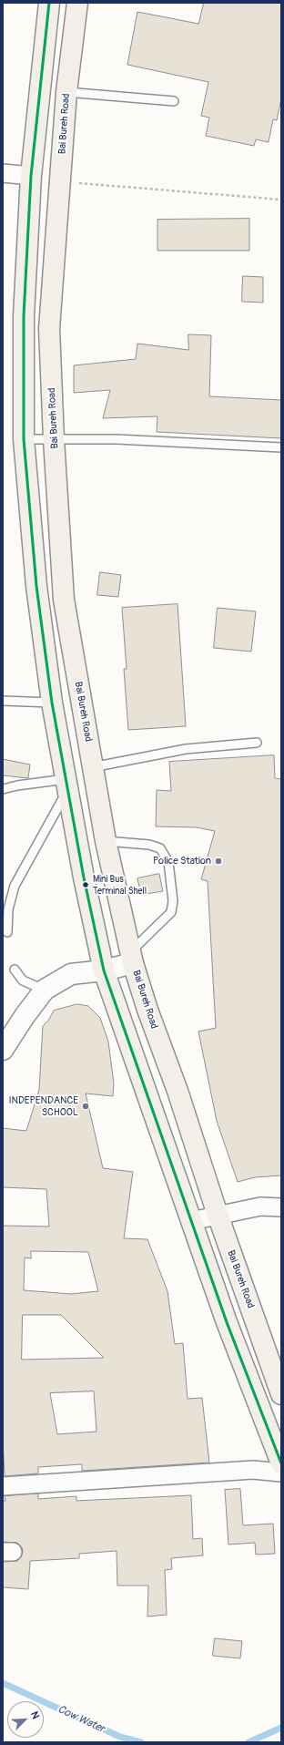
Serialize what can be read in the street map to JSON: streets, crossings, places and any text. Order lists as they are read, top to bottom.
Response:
{
  "streets": {
    "highway": ["Bai Bureh Road"]
  },
  "water": ["Cow Water"],
  "places": ["Police Station", "Mini Bus Terminal Shell", "INDEPENDANCE SCHOOL"],
  "north": "top right"
}
